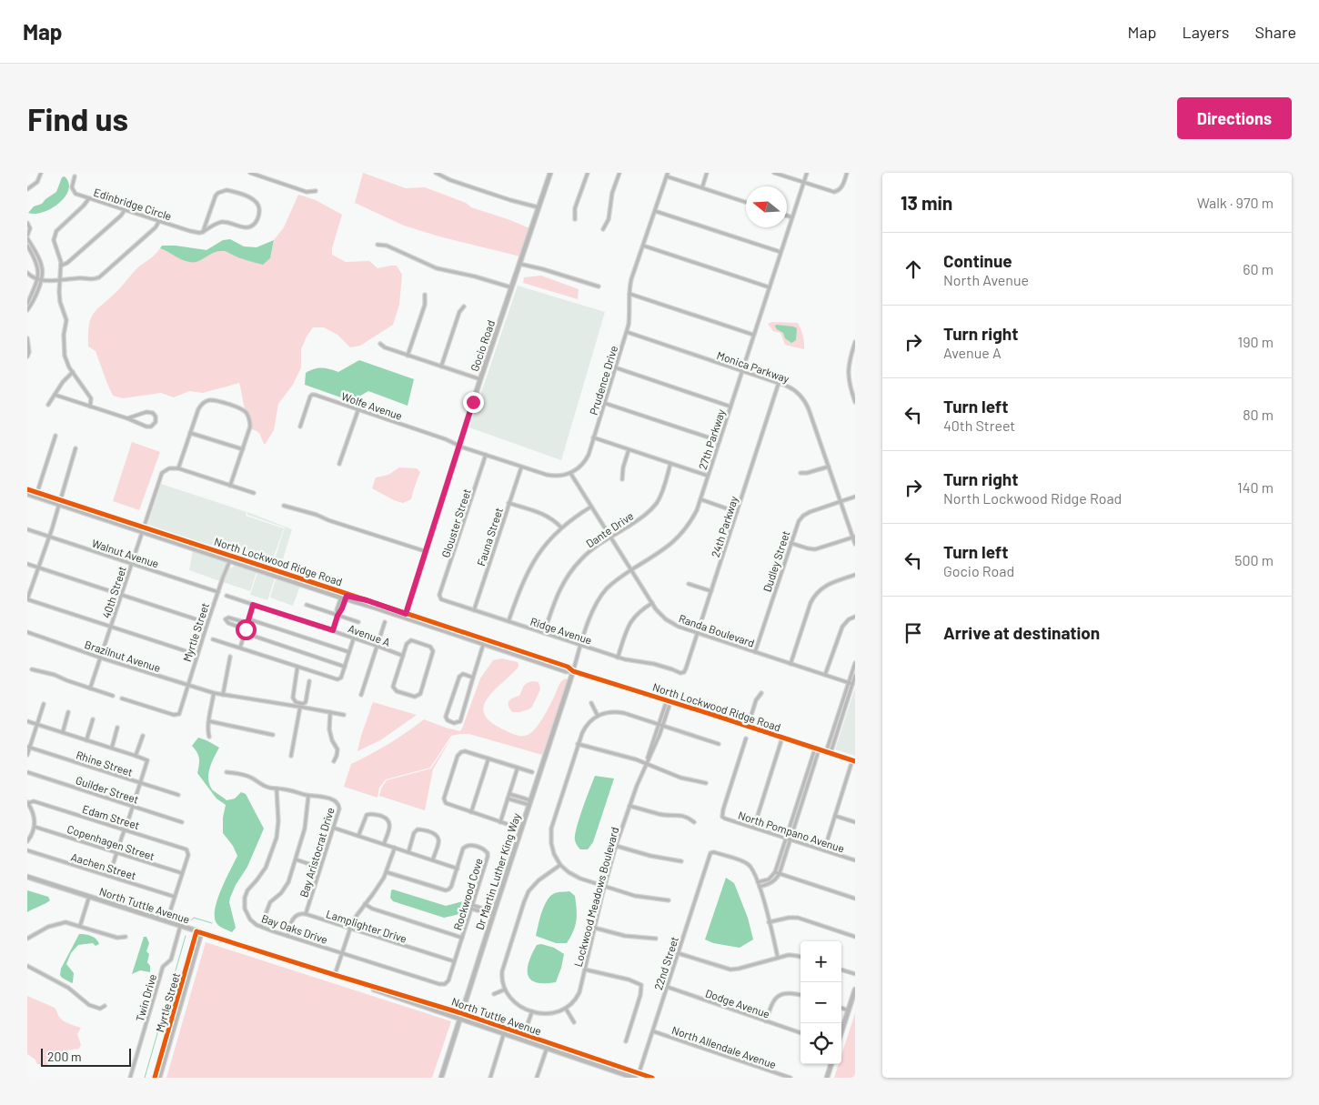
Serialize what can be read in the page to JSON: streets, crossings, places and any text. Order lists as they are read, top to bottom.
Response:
{
  "streets": {
    "main road": [
      "Gocio Road",
      "North Lockwood Ridge Road",
      "Myrtle Street",
      "Dr Martin Luther King Way",
      "North Tuttle Avenue"
    ],
    "street": [
      "Edinbridge Circle",
      "Monica Parkway",
      "Prudence Drive",
      "Wolfe Avenue",
      "27th Parkway",
      "Glouster Street",
      "24th Parkway",
      "Dante Drive",
      "Fauna Street",
      "Walnut Avenue",
      "Dudley Street",
      "40th Street",
      "Ridge Avenue",
      "Randa Boulevard",
      "Avenue A",
      "Brazilnut Avenue",
      "Rhine Street",
      "Guilder Street",
      "Edam Street",
      "North Pompano Avenue",
      "Copenhagen Street",
      "Bay Aristocrat Drive",
      "Aachen Street",
      "Rockwood Cove",
      "Lockwood Meadows Boulevard",
      "Lamplighter Drive",
      "Bay Oaks Drive",
      "22nd Street",
      "Twin Drive",
      "Dodge Avenue",
      "North Allendale Avenue"
    ]
  },
  "crossings": [
    ["Gocio Road", "Wolfe Avenue"],
    ["Gocio Road", "North Lockwood Ridge Road"],
    ["Monica Parkway", "Prudence Drive"],
    ["Monica Parkway", "27th Parkway"],
    ["Monica Parkway", "24th Parkway"],
    ["Monica Parkway", "Dudley Street"],
    ["Prudence Drive", "Randa Boulevard"],
    ["27th Parkway", "North Lockwood Ridge Road"],
    ["27th Parkway", "Ridge Avenue"],
    ["27th Parkway", "Randa Boulevard"],
    ["27th Parkway", "Dr Martin Luther King Way"],
    ["Glouster Street", "Ridge Avenue"],
    ["24th Parkway", "Ridge Avenue"],
    ["24th Parkway", "Randa Boulevard"],
    ["Dante Drive", "Ridge Avenue"],
    ["Dante Drive", "Randa Boulevard"],
    ["Fauna Street", "Ridge Avenue"],
    ["Walnut Avenue", "40th Street"],
    ["Walnut Avenue", "Myrtle Street"],
    ["North Lockwood Ridge Road", "40th Street"],
    ["North Lockwood Ridge Road", "Myrtle Street"],
    ["North Lockwood Ridge Road", "Dr Martin Luther King Way"],
    ["North Lockwood Ridge Road", "Lockwood Meadows Boulevard"],
    ["Dudley Street", "Randa Boulevard"],
    ["40th Street", "Brazilnut Avenue"],
    ["Myrtle Street", "Brazilnut Avenue"],
    ["Myrtle Street", "North Tuttle Avenue"],
    ["Edam Street", "Copenhagen Street"],
    ["Bay Aristocrat Drive", "Lamplighter Drive"],
    ["Bay Aristocrat Drive", "Bay Oaks Drive"],
    ["Dr Martin Luther King Way", "North Tuttle Avenue"],
    ["Rockwood Cove", "Lamplighter Drive"],
    ["Rockwood Cove", "Bay Oaks Drive"],
    ["North Tuttle Avenue", "22nd Street"],
    ["North Tuttle Avenue", "Twin Drive"],
    ["22nd Street", "Dodge Avenue"],
    ["22nd Street", "North Allendale Avenue"]
  ],
  "scale_bar": "200 m",
  "north": "left",
  "page": {
    "header": "Map",
    "nav": ["Map", "Layers", "Share"],
    "buttons": "Directions",
    "title": "Find us",
    "heading": ["13 min", "Walk · 970 m"],
    "list": [
      ["Continue", "North Avenue", "60 m"],
      ["Turn right", "Avenue A", "190 m"],
      ["Turn left", "40th Street", "80 m"],
      ["Turn right", "North Lockwood Ridge Road", "140 m"],
      ["Turn left", "Gocio Road", "500 m"],
      "Arrive at destination"
    ],
    "map_buttons": ["+", "−"],
    "scale": "200 m"
  }
}
